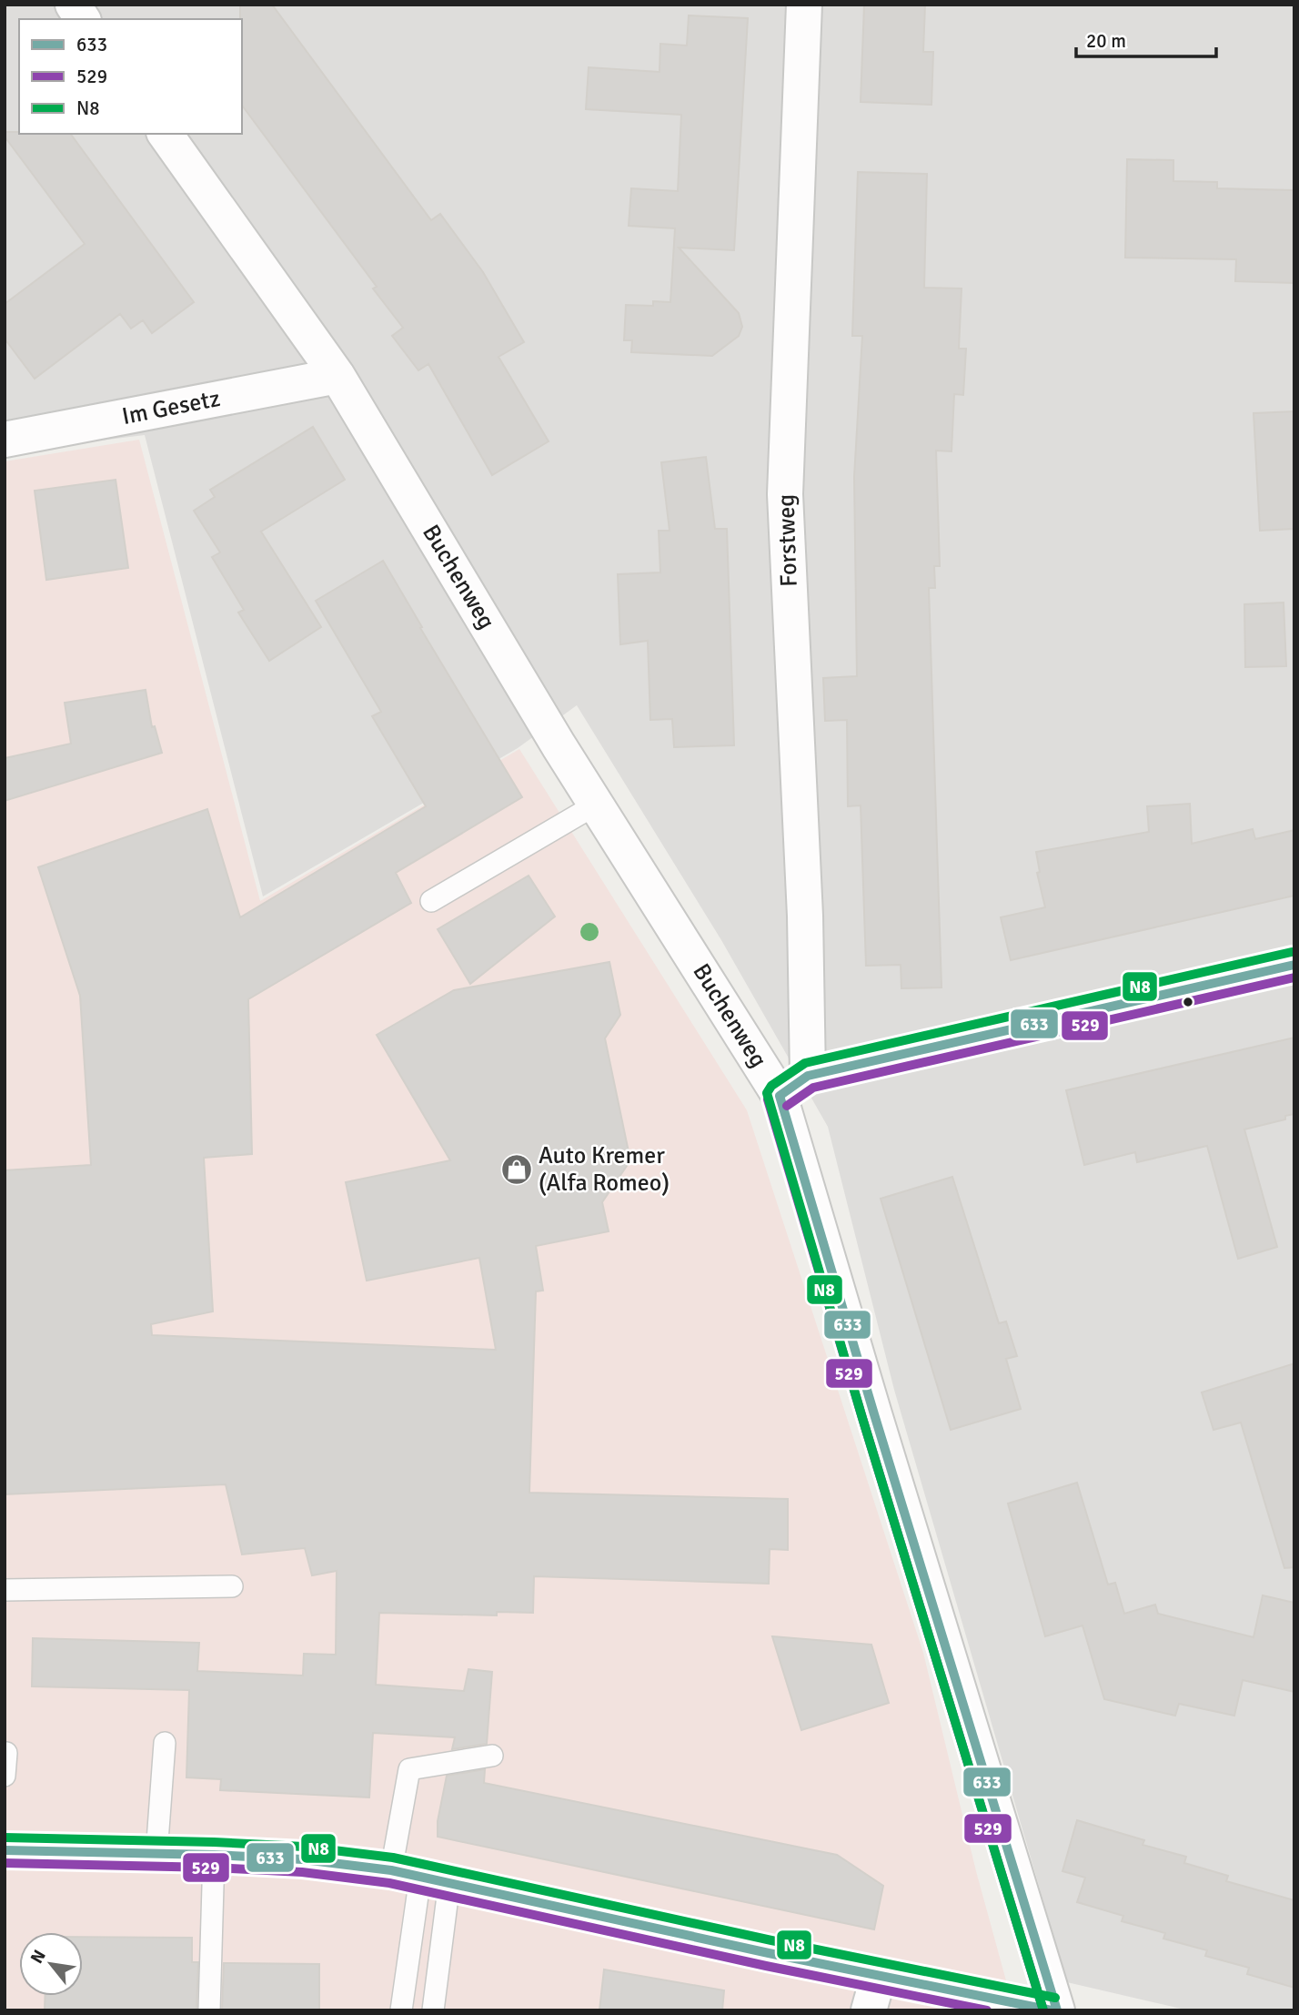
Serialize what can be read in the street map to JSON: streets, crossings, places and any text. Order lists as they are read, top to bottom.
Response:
{
  "streets": {
    "street": ["Im Gesetz", "Forstweg", "Buchenweg"]
  },
  "crossings": [
    ["Im Gesetz", "Buchenweg"]
  ],
  "places": {
    "shop": ["Auto Kremer (Alfa Romeo)"]
  },
  "lines": ["transit line N8", "transit line 633", "transit line 529"],
  "legend": ["633", "529", "N8"],
  "scale_bar": "20 m",
  "north": "top left"
}
